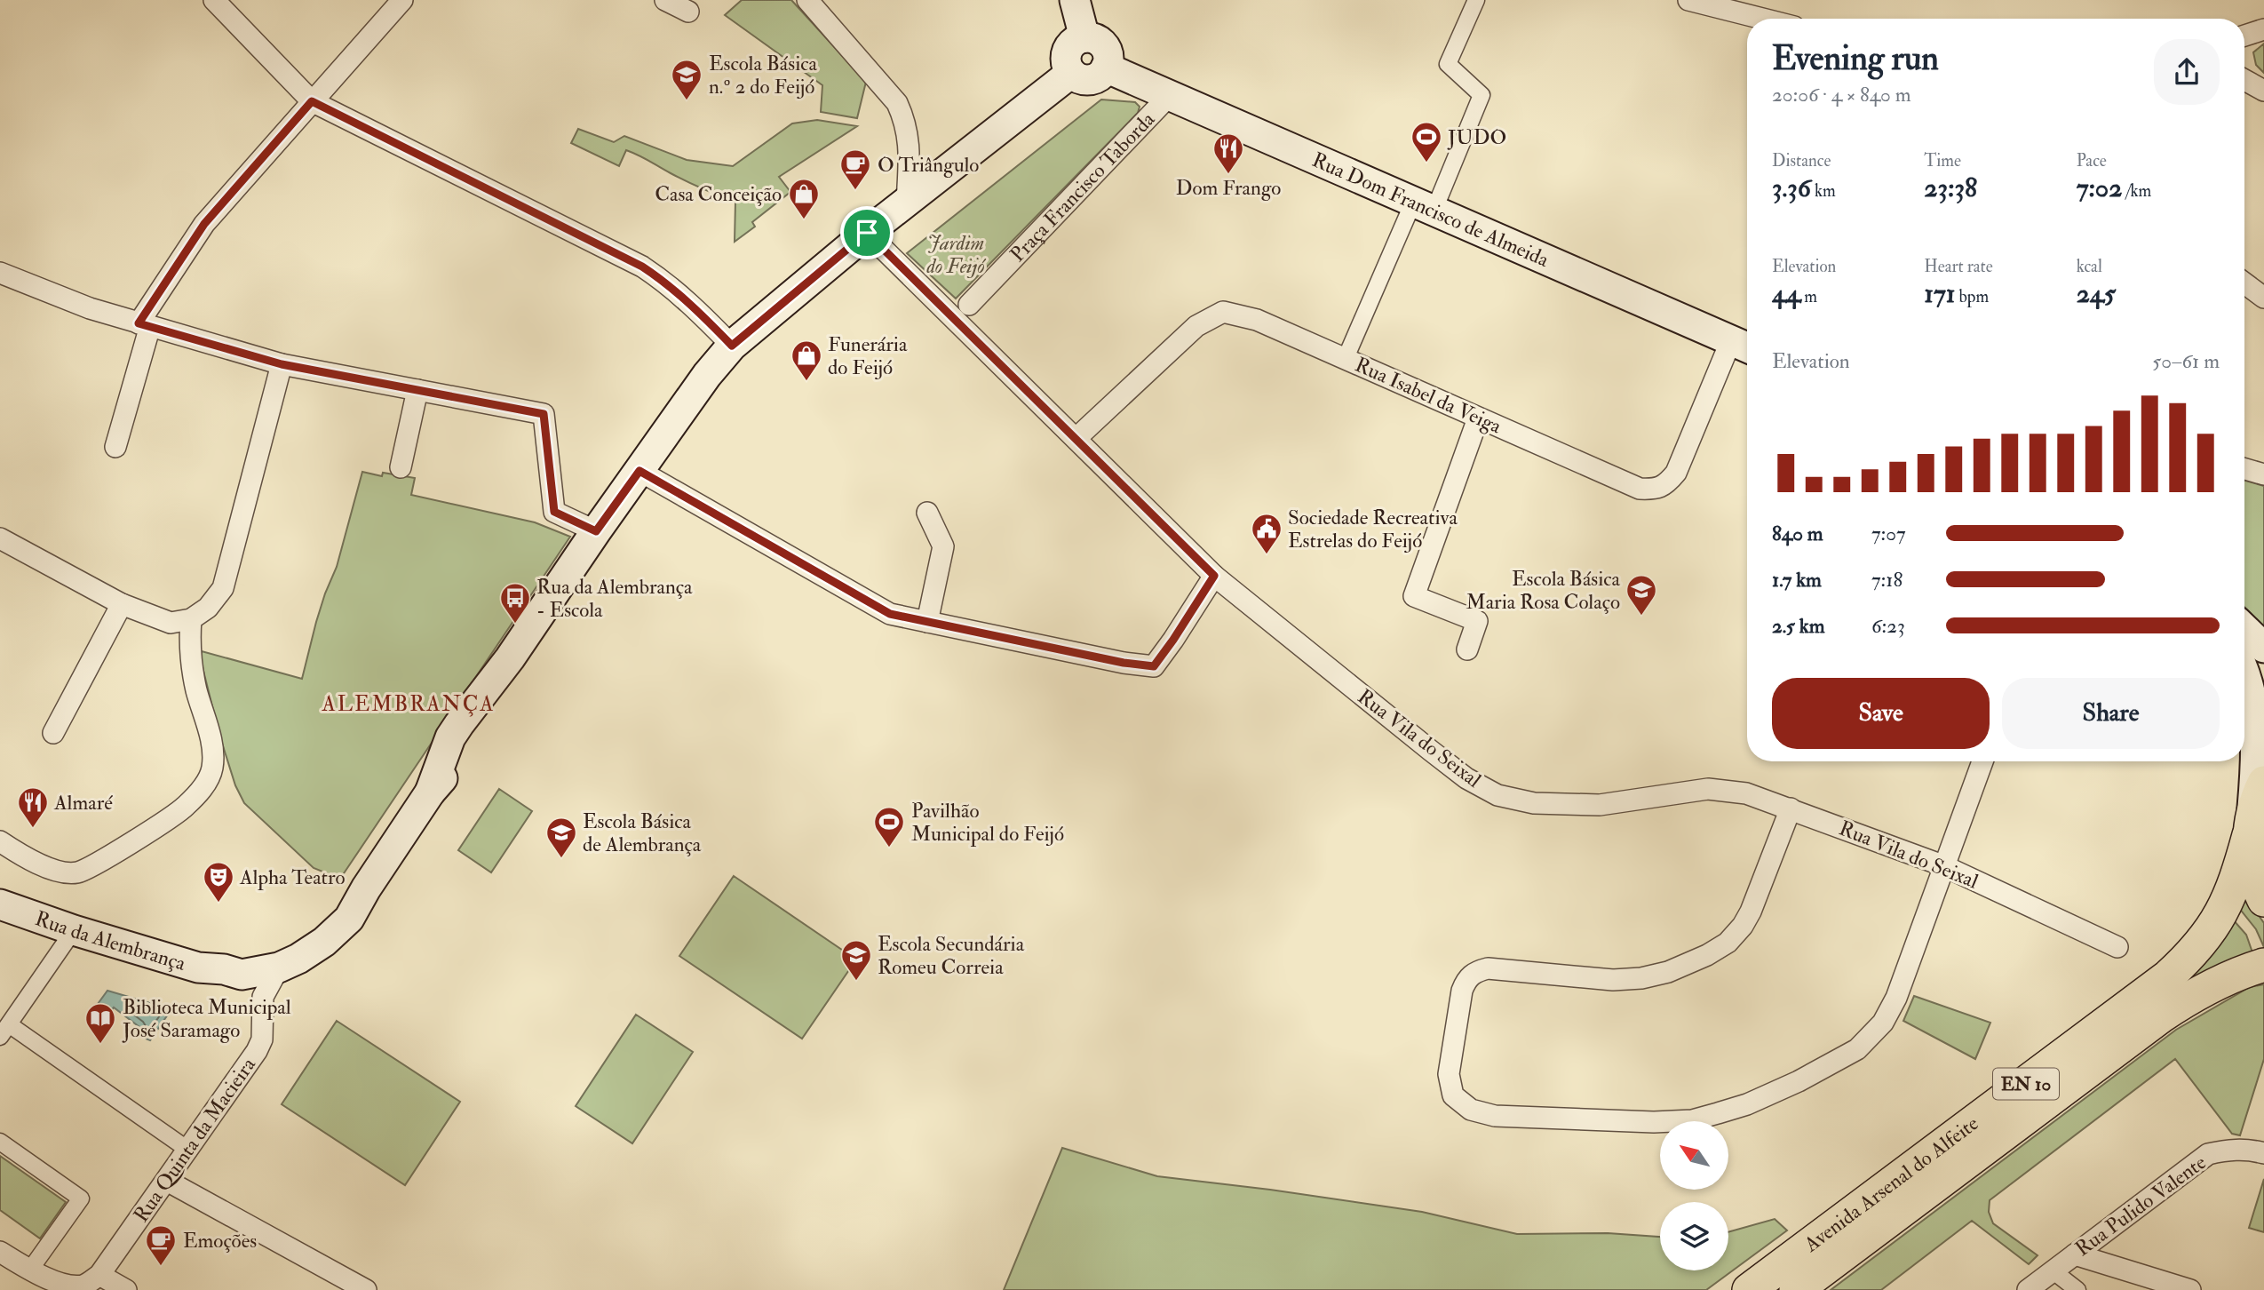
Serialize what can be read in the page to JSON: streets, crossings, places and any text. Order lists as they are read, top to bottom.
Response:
{
  "streets": {
    "main road": [
      "Rua Dom Francisco de Almeida",
      "Rua da Alembrança",
      "EN 10",
      "Avenida Arsenal do Alfeite"
    ],
    "street": [
      "Praça Francisco Taborda",
      "Rua Isabel da Veiga",
      "Rua Vila do Seixal",
      "Rua Quinta da Macieira",
      "Rua Pulido Valente"
    ]
  },
  "crossings": [
    ["Praça Francisco Taborda", "Rua Dom Francisco de Almeida"],
    ["Rua Dom Francisco de Almeida", "Rua Isabel da Veiga"],
    ["Rua Isabel da Veiga", "Rua Vila do Seixal"],
    ["Rua Vila do Seixal", "Rua da Alembrança"],
    ["Rua da Alembrança", "Rua Quinta da Macieira"]
  ],
  "districts": ["ALEMBRANÇA"],
  "parks": ["Jardim do Feijó"],
  "places": {
    "school or university": [
      "Escola Básica n.º 2 do Feijó",
      "Escola Básica Maria Rosa Colaço",
      "Escola Básica de Alembrança",
      "Escola Secundária Romeu Correia"
    ],
    "sports": ["JUDO", "Pavilhão Municipal do Feijó"],
    "restaurant": ["Dom Frango", "Almaré"],
    "cafe": ["O Triângulo", "Emoções"],
    "shop": ["Casa Conceição", "Funerária do Feijó"],
    "public building": ["Sociedade Recreativa Estrelas do Feijó"],
    "bus stop": ["Rua da Alembrança - Escola"],
    "theatre": ["Alpha Teatro"],
    "library": ["Biblioteca Municipal José Saramago"]
  },
  "north": "top left",
  "page": {
    "heading": ["Evening run", "20:06 · 4 × 840 m"],
    "stats": [
      ["Distance", "3.36 km"],
      ["Time", "23:38"],
      ["Pace", "7:02 /km"],
      ["Elevation", "44 m"],
      ["Heart rate", "171 bpm"],
      ["kcal", "245"]
    ],
    "chart": ["Elevation", "50–61 m"],
    "list": [
      {
        "name": "840 m",
        "note": "7:07"
      },
      {
        "name": "1.7 km",
        "note": "7:18"
      },
      {
        "name": "2.5 km",
        "note": "6:23"
      }
    ],
    "buttons": ["Save", "Share"]
  }
}
